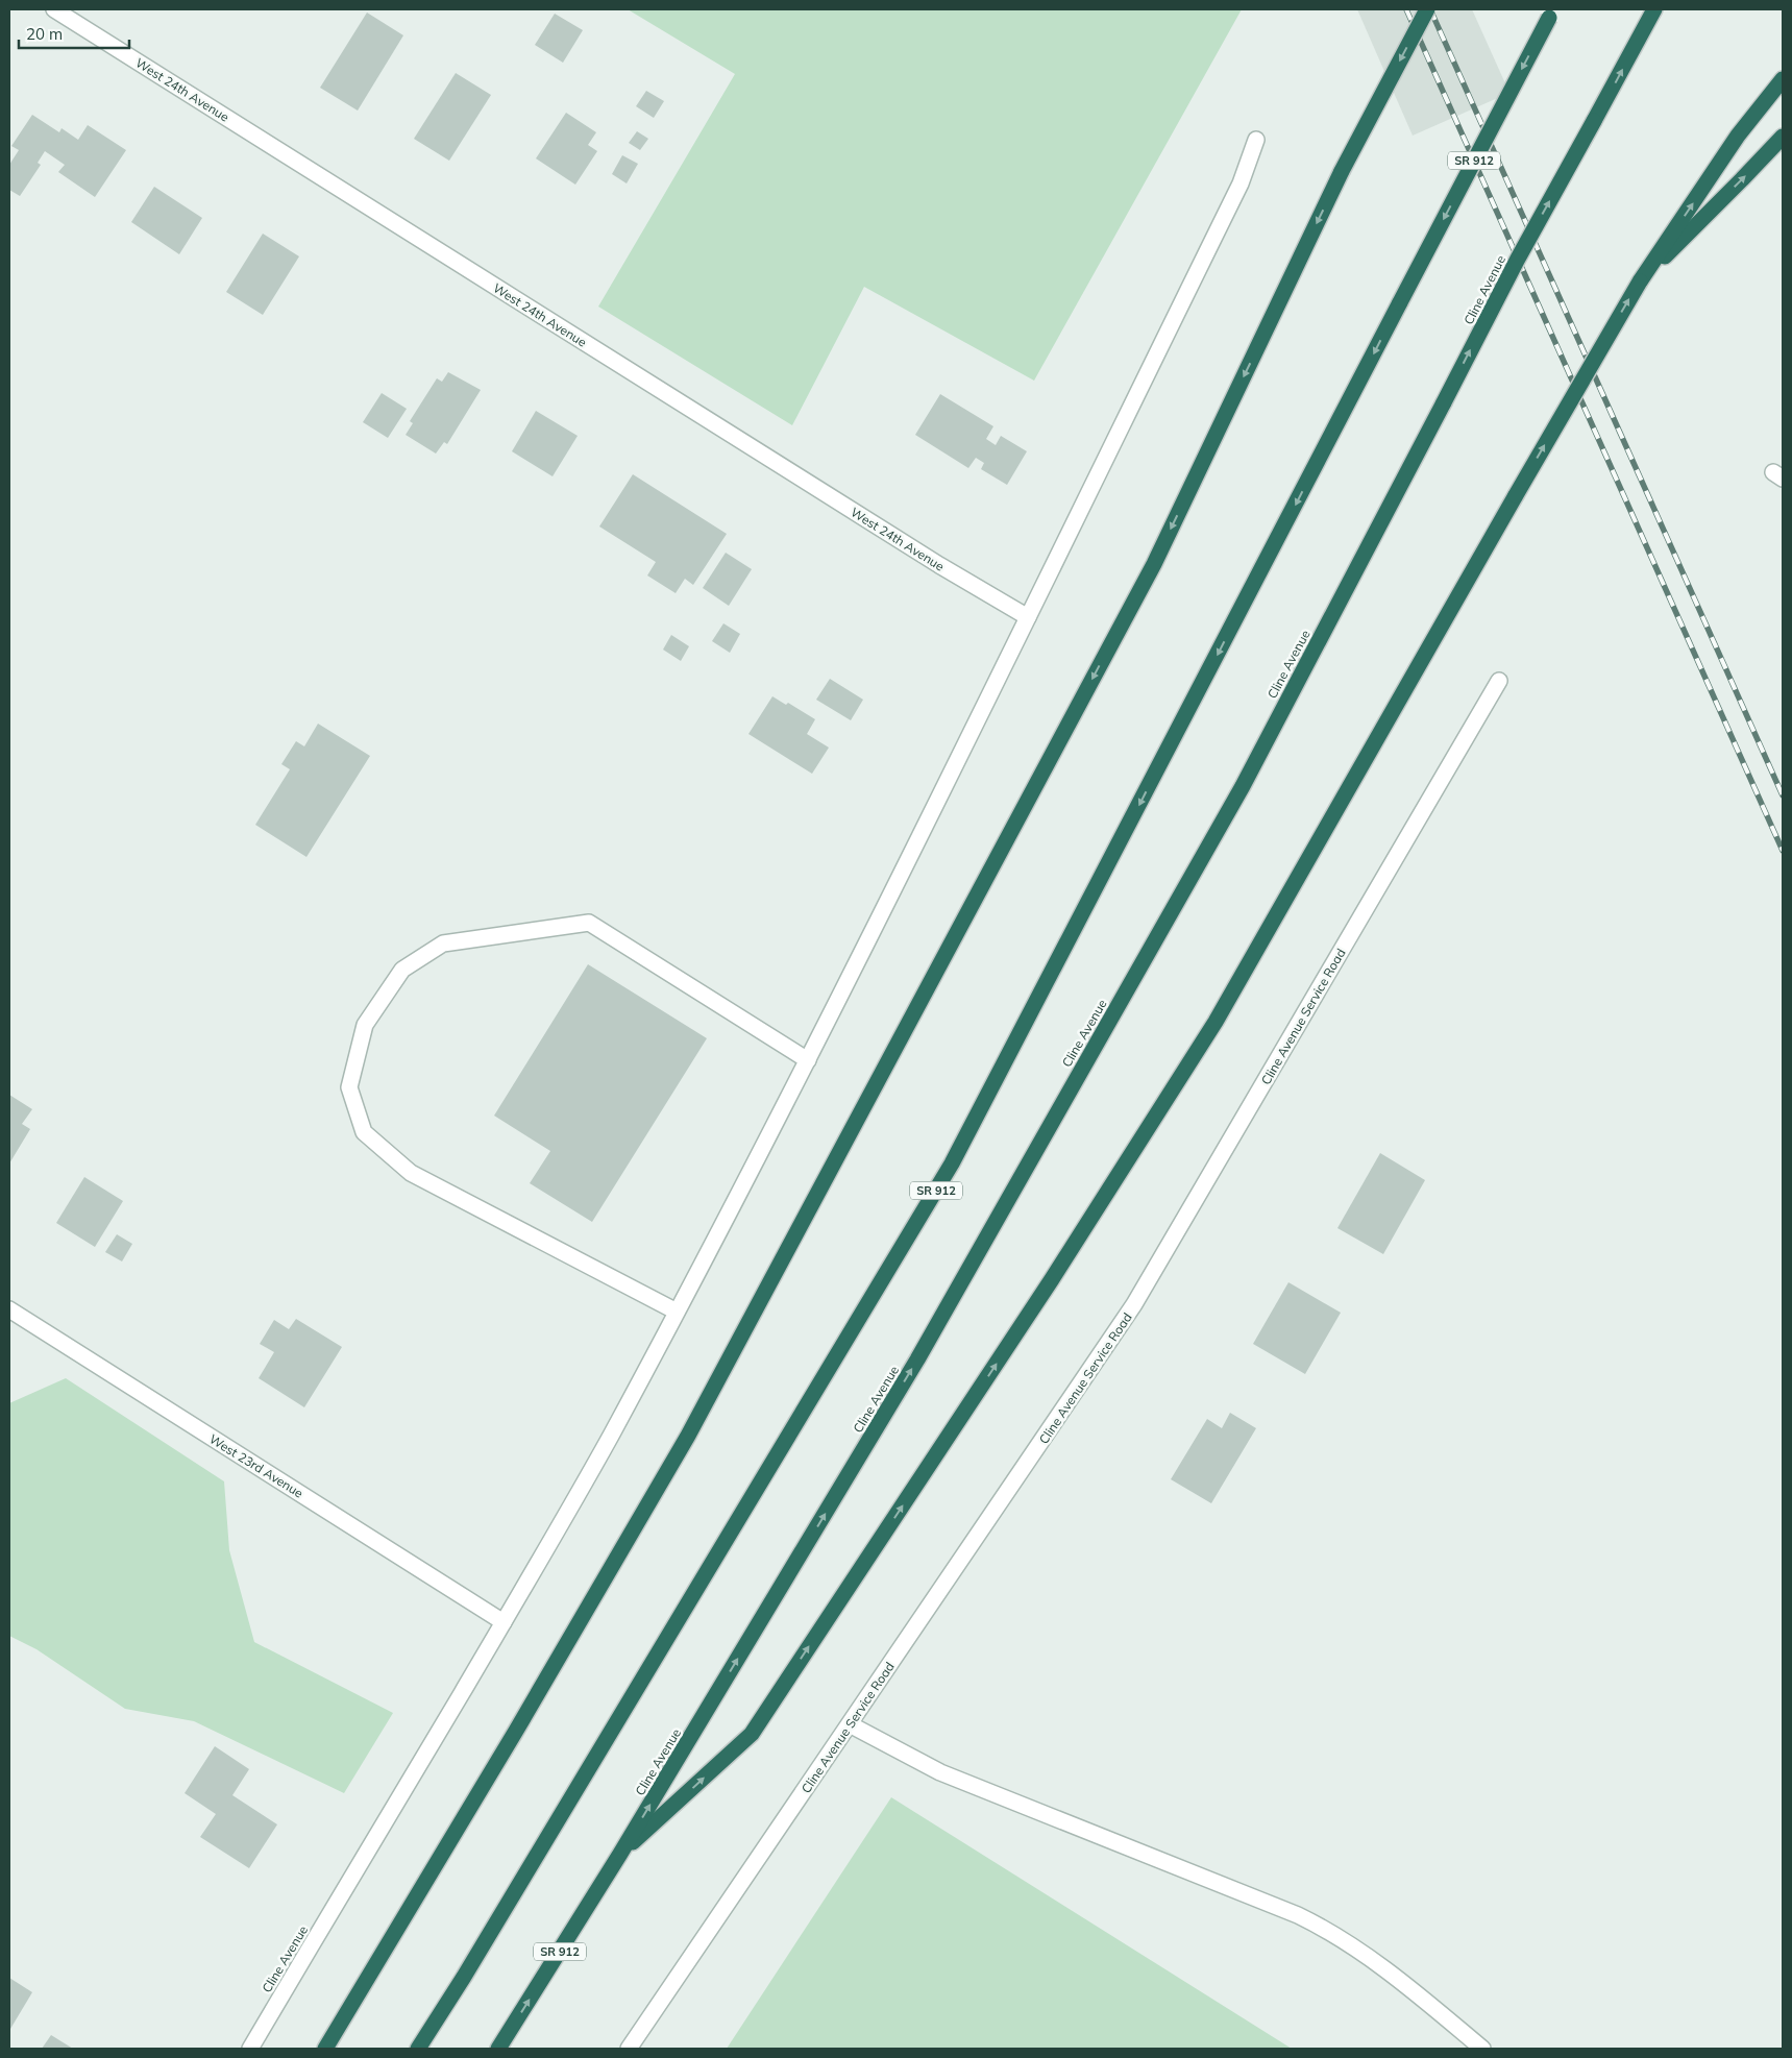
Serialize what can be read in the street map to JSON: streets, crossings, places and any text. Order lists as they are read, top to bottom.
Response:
{
  "streets": {
    "highway": ["SR 912", "Cline Avenue"],
    "street": ["West 24th Avenue", "Cline Avenue Service Road", "West 23rd Avenue"]
  },
  "crossings": [
    ["West 24th Avenue", "Cline Avenue"],
    ["Cline Avenue", "West 23rd Avenue"]
  ],
  "one_way": ["Cline Avenue"],
  "scale_bar": "20 m"
}
